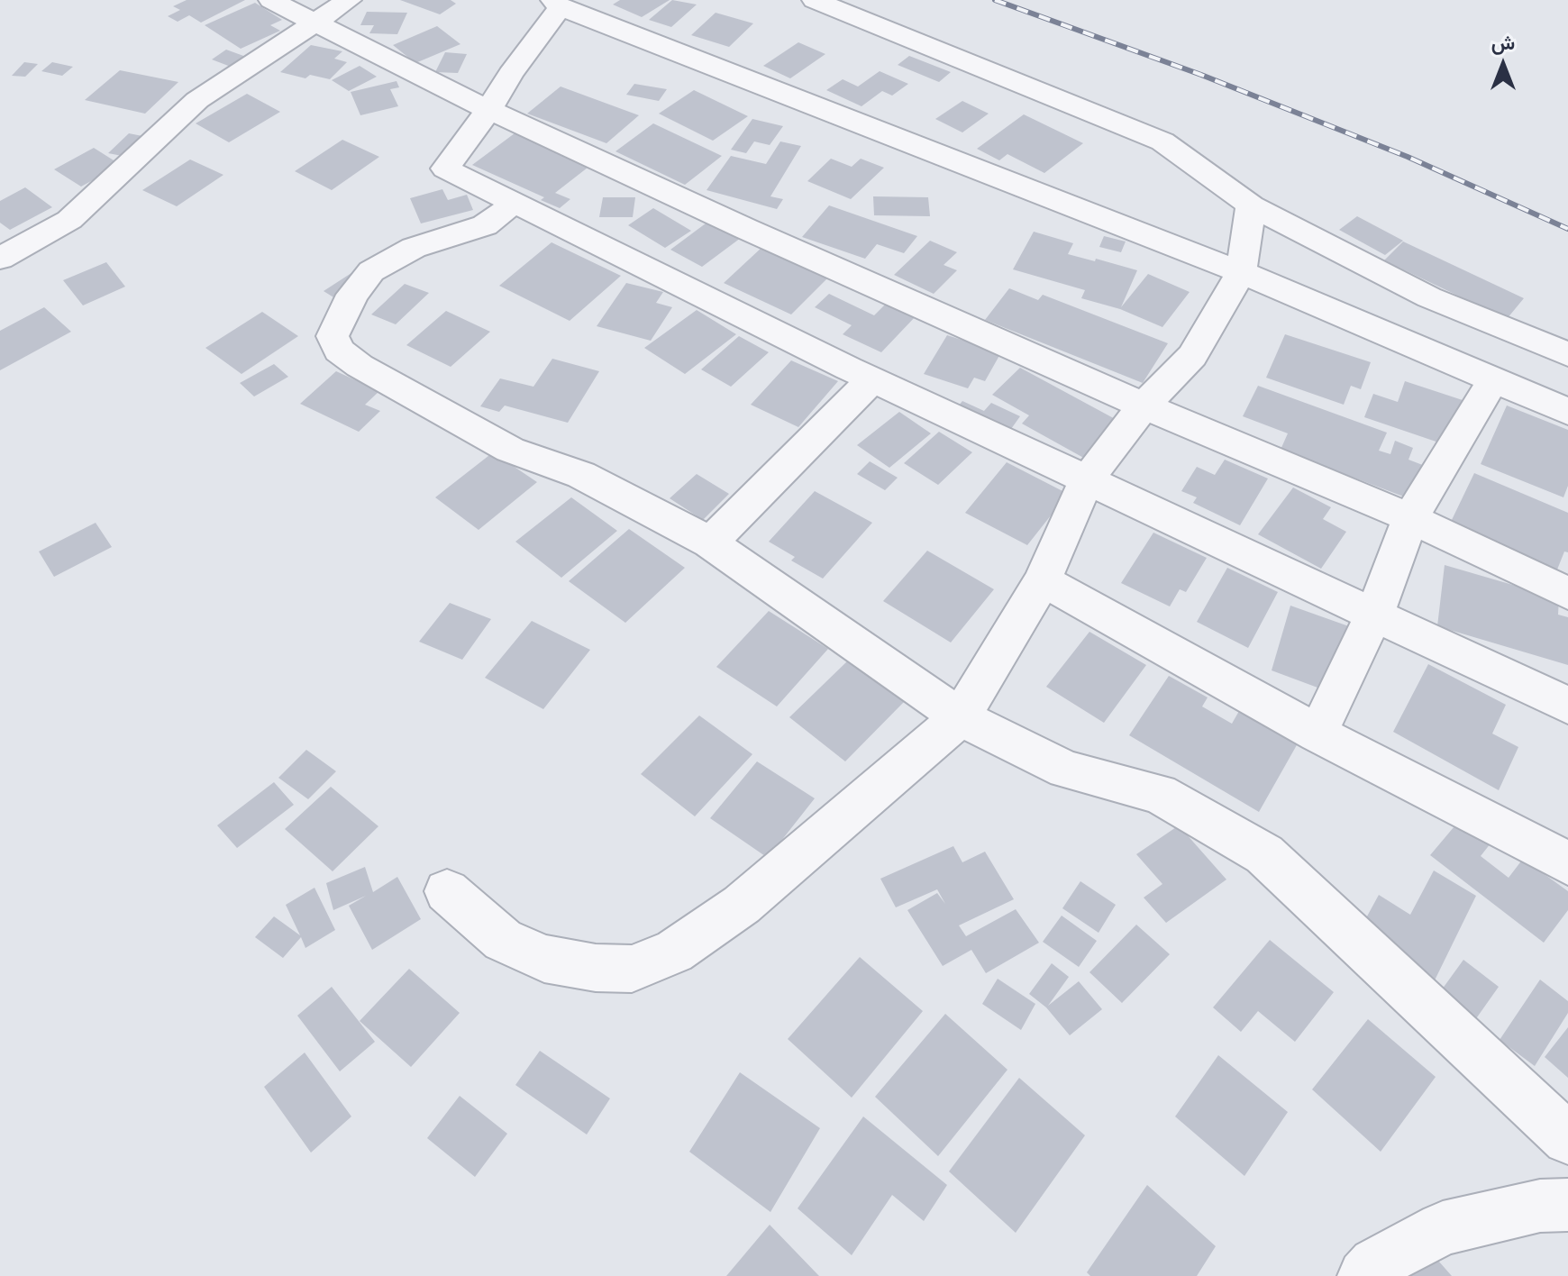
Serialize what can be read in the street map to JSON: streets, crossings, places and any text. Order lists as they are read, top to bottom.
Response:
{
  "north": "top"
}
